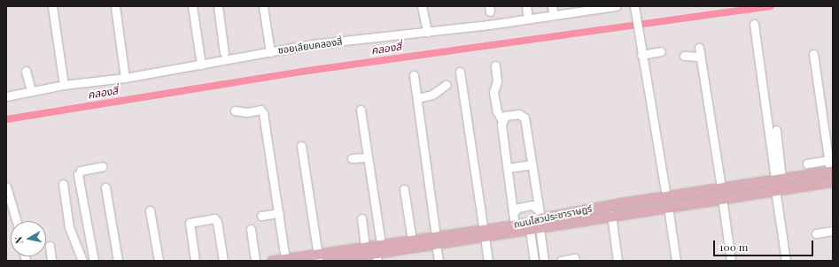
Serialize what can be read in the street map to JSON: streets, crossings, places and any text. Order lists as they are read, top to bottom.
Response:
{
  "streets": {
    "main road": ["ถนนไสวประชาราษฎร์"],
    "street": ["ซอยเลียบคลองสี่"]
  },
  "water": ["คลองสี่"],
  "scale_bar": "100 m",
  "north": "left"
}
